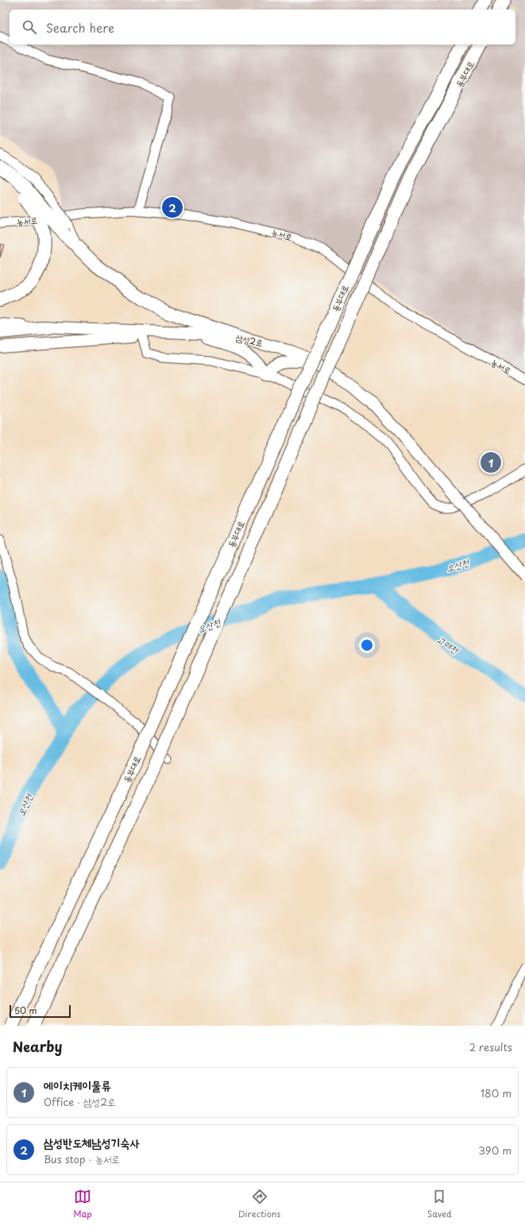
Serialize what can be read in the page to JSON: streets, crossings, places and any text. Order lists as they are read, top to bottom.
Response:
{
  "streets": {
    "highway": ["동부대로"],
    "main road": ["삼성2로"],
    "street": ["농서로"]
  },
  "water": ["오산천", "고매천"],
  "scale_bar": "50 m",
  "page": {
    "search": "Search here",
    "pins": ["2", "1"],
    "scale": "50 m",
    "heading": ["Nearby", "2 results"],
    "list": [
      {
        "mark": "1",
        "name": "에이치케이물류",
        "note": "Office · 삼성2로",
        "value": "180 m"
      },
      {
        "mark": "2",
        "name": "삼성반도체남성기숙사",
        "note": "Bus stop · 농서로",
        "value": "390 m"
      }
    ],
    "nav": ["Map", "Directions", "Saved"]
  }
}
